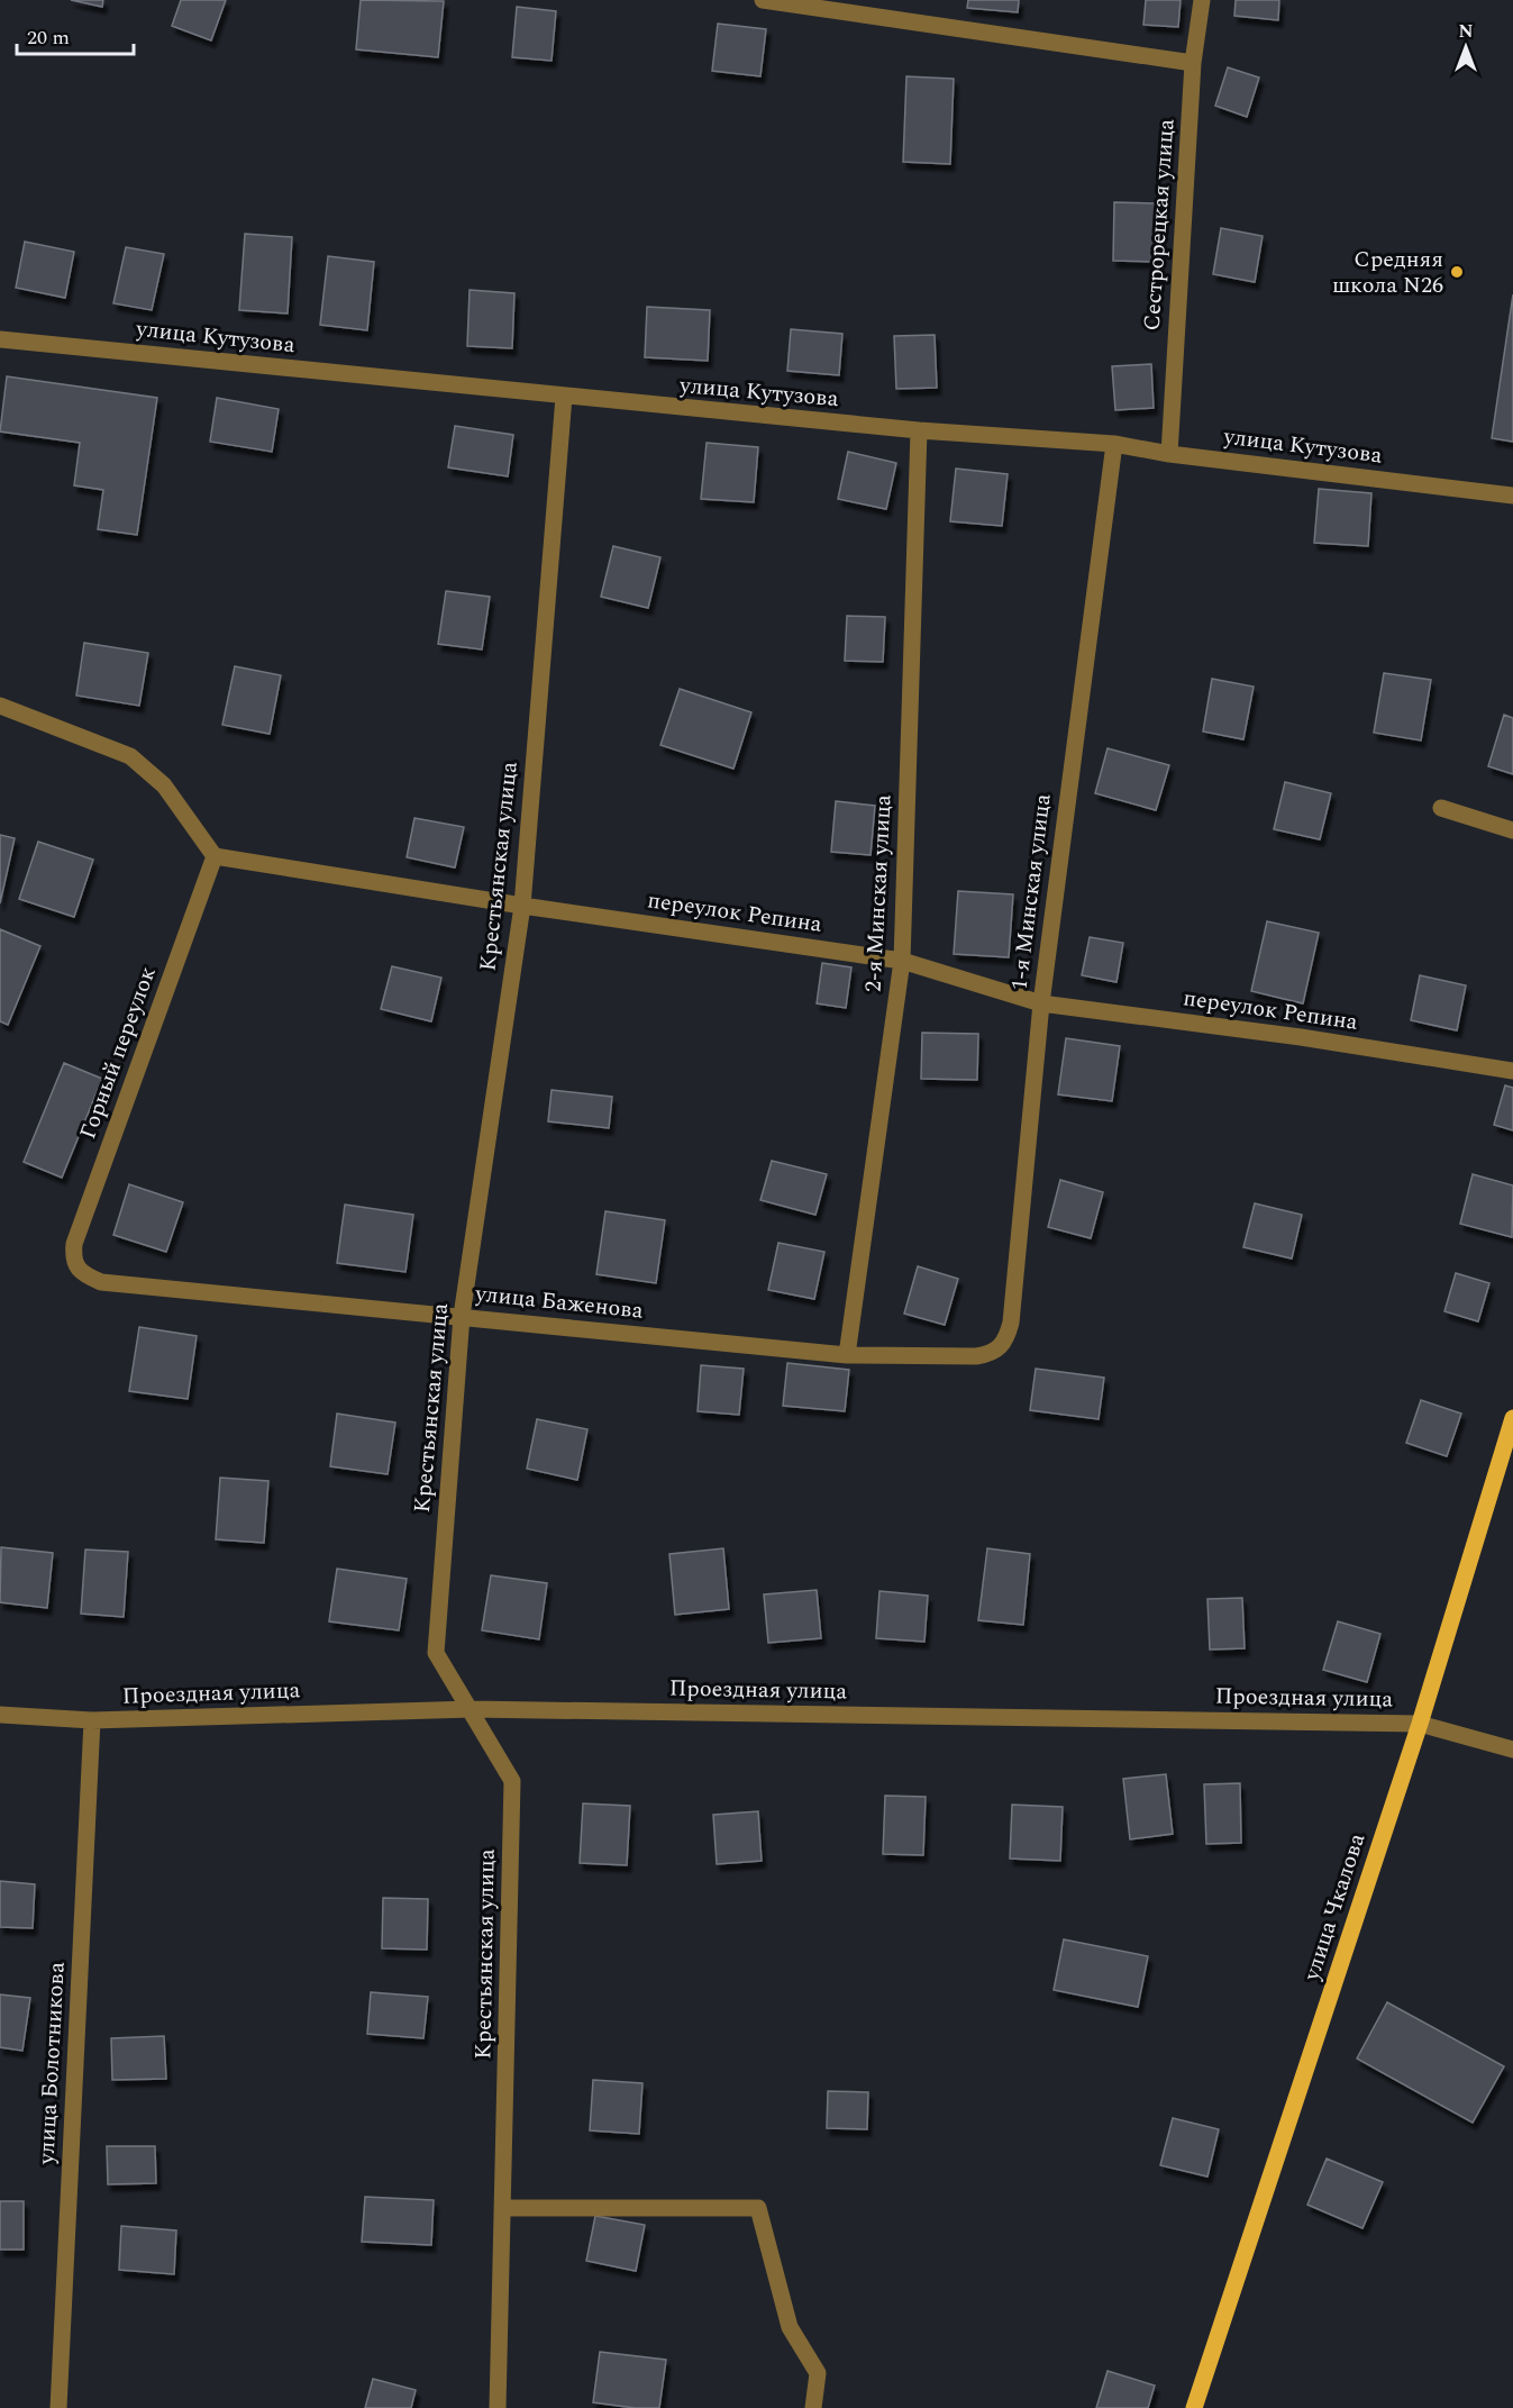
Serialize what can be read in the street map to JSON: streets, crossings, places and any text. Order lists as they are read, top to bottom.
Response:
{
  "streets": {
    "main road": ["улица Чкалова"],
    "street": [
      "Сестрорецкая улица",
      "улица Кутузова",
      "Крестьянская улица",
      "1-я Минская улица",
      "2-я Минская улица",
      "переулок Репина",
      "Горный переулок",
      "улица Баженова",
      "Проездная улица",
      "улица Болотникова"
    ]
  },
  "crossings": [
    ["Сестрорецкая улица", "улица Кутузова"],
    ["улица Кутузова", "Крестьянская улица"],
    ["улица Кутузова", "1-я Минская улица"],
    ["улица Кутузова", "2-я Минская улица"],
    ["Крестьянская улица", "переулок Репина"],
    ["Крестьянская улица", "улица Баженова"],
    ["Крестьянская улица", "Проездная улица"],
    ["1-я Минская улица", "переулок Репина"],
    ["1-я Минская улица", "улица Баженова"],
    ["2-я Минская улица", "переулок Репина"],
    ["2-я Минская улица", "улица Баженова"],
    ["переулок Репина", "Горный переулок"],
    ["Горный переулок", "улица Баженова"],
    ["Проездная улица", "улица Чкалова"],
    ["Проездная улица", "улица Болотникова"]
  ],
  "places": ["Средняя школа N26"],
  "scale_bar": "20 m",
  "north": "top"
}
